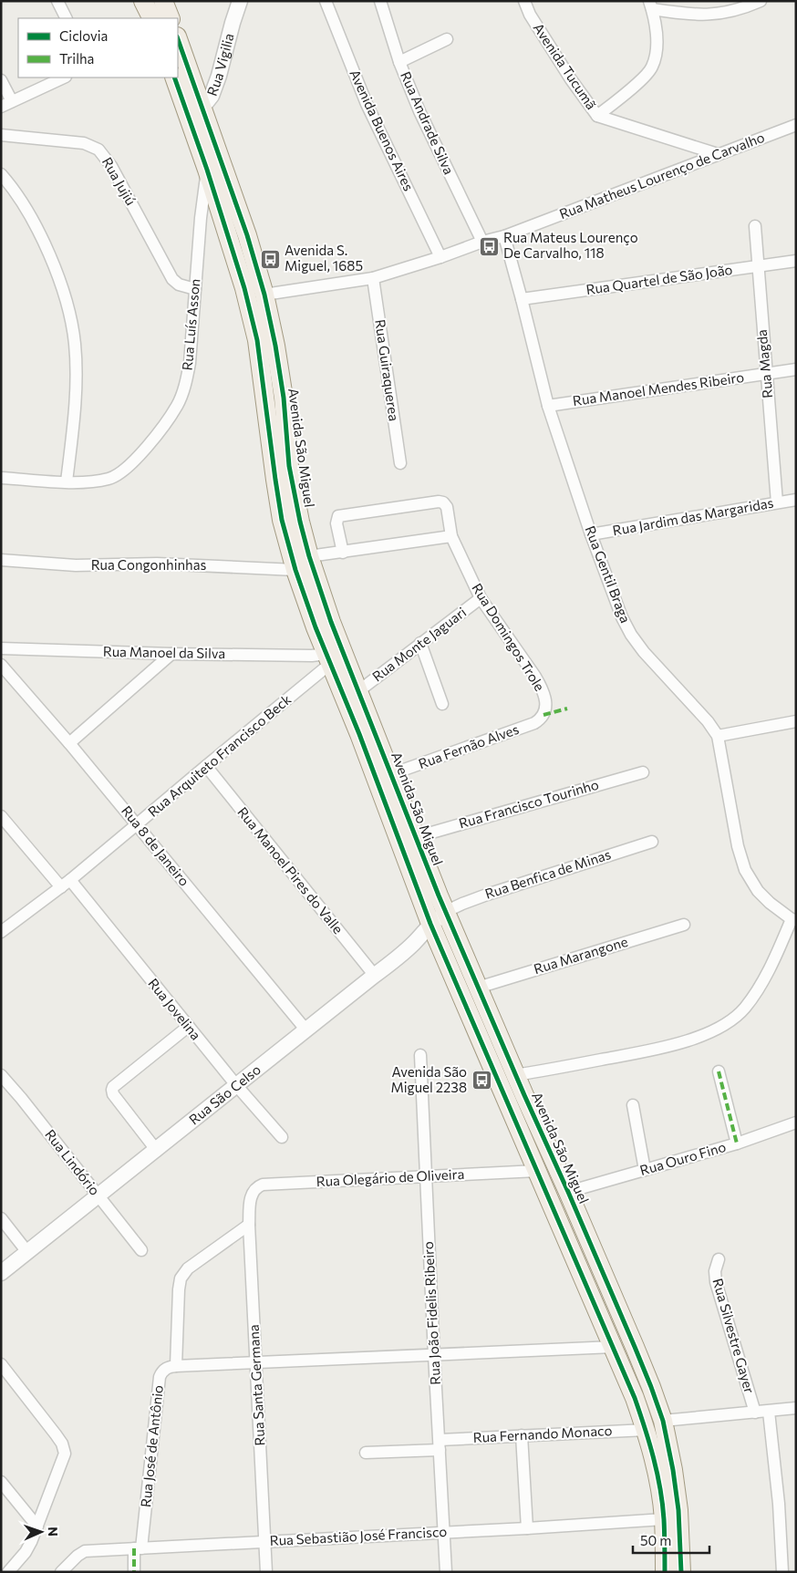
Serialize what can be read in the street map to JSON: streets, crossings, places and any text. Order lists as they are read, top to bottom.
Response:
{
  "streets": {
    "main road": ["Avenida São Miguel"],
    "street": [
      "Rua Vigilia",
      "Avenida Tucumã",
      "Rua Andrade Silva",
      "Avenida Buenos Aires",
      "Rua Matheus Lourenço de Carvalho",
      "Rua Jujiú",
      "Rua Quartel de São João",
      "Rua Luís Asson",
      "Rua Magda",
      "Rua Guiraquerea",
      "Rua Manoel Mendes Ribeiro",
      "Rua Jardim das Margaridas",
      "Rua Congonhinhas",
      "Rua Gentil Braga",
      "Rua Domingos Trole",
      "Rua Monte Jaguari",
      "Rua Manoel da Silva",
      "Rua Fernão Alves",
      "Rua Arquiteto Francisco Beck",
      "Rua Francisco Tourinho",
      "Rua 8 de Janeiro",
      "Rua Manoel Pires do Valle",
      "Rua Benfica de Minas",
      "Rua Marangone",
      "Rua Jovelina",
      "Rua São Celso",
      "Rua Ouro Fino",
      "Rua Lindório",
      "Rua Olegário de Oliveira",
      "Rua João Fidelis Ribeiro",
      "Rua Silvestre Gayer",
      "Rua Santa Germana",
      "Rua Fernando Monaco",
      "Rua José de Antônio",
      "Rua Sebastião José Francisco"
    ]
  },
  "crossings": [
    ["Rua Vigilia", "Avenida São Miguel"],
    ["Avenida Tucumã", "Rua Matheus Lourenço de Carvalho"],
    ["Rua Andrade Silva", "Rua Matheus Lourenço de Carvalho"],
    ["Avenida Buenos Aires", "Rua Matheus Lourenço de Carvalho"],
    ["Rua Matheus Lourenço de Carvalho", "Rua Guiraquerea"],
    ["Rua Matheus Lourenço de Carvalho", "Avenida São Miguel"],
    ["Rua Matheus Lourenço de Carvalho", "Rua Gentil Braga"],
    ["Rua Jujiú", "Rua Luís Asson"],
    ["Rua Quartel de São João", "Rua Magda"],
    ["Rua Quartel de São João", "Rua Gentil Braga"],
    ["Rua Luís Asson", "Avenida São Miguel"],
    ["Rua Magda", "Rua Manoel Mendes Ribeiro"],
    ["Rua Magda", "Rua Jardim das Margaridas"],
    ["Rua Manoel Mendes Ribeiro", "Rua Gentil Braga"],
    ["Avenida São Miguel", "Rua Congonhinhas"],
    ["Avenida São Miguel", "Rua Monte Jaguari"],
    ["Avenida São Miguel", "Rua Manoel da Silva"],
    ["Avenida São Miguel", "Rua Fernão Alves"],
    ["Avenida São Miguel", "Rua Arquiteto Francisco Beck"],
    ["Avenida São Miguel", "Rua Francisco Tourinho"],
    ["Avenida São Miguel", "Rua Benfica de Minas"],
    ["Avenida São Miguel", "Rua Marangone"],
    ["Avenida São Miguel", "Rua São Celso"],
    ["Avenida São Miguel", "Rua Ouro Fino"],
    ["Avenida São Miguel", "Rua Olegário de Oliveira"],
    ["Avenida São Miguel", "Rua Fernando Monaco"],
    ["Avenida São Miguel", "Rua Sebastião José Francisco"],
    ["Rua Jardim das Margaridas", "Rua Gentil Braga"],
    ["Rua Domingos Trole", "Rua Monte Jaguari"],
    ["Rua Domingos Trole", "Rua Fernão Alves"],
    ["Rua Manoel da Silva", "Rua Arquiteto Francisco Beck"],
    ["Rua Arquiteto Francisco Beck", "Rua 8 de Janeiro"],
    ["Rua Arquiteto Francisco Beck", "Rua Manoel Pires do Valle"],
    ["Rua Arquiteto Francisco Beck", "Rua Jovelina"],
    ["Rua 8 de Janeiro", "Rua São Celso"],
    ["Rua Manoel Pires do Valle", "Rua São Celso"],
    ["Rua Benfica de Minas", "Rua São Celso"],
    ["Rua Jovelina", "Rua São Celso"],
    ["Rua São Celso", "Rua Lindório"],
    ["Rua Olegário de Oliveira", "Rua João Fidelis Ribeiro"],
    ["Rua Olegário de Oliveira", "Rua Santa Germana"],
    ["Rua João Fidelis Ribeiro", "Rua Fernando Monaco"],
    ["Rua João Fidelis Ribeiro", "Rua Sebastião José Francisco"],
    ["Rua Santa Germana", "Rua Sebastião José Francisco"],
    ["Rua José de Antônio", "Rua Sebastião José Francisco"]
  ],
  "places": {
    "bus stop": ["Rua Mateus Lourenço De Carvalho, 118", "Avenida S. Miguel, 1685", "Avenida São Miguel 2238"]
  },
  "legend": ["Ciclovia", "Trilha"],
  "scale_bar": "50 m",
  "north": "right"
}
